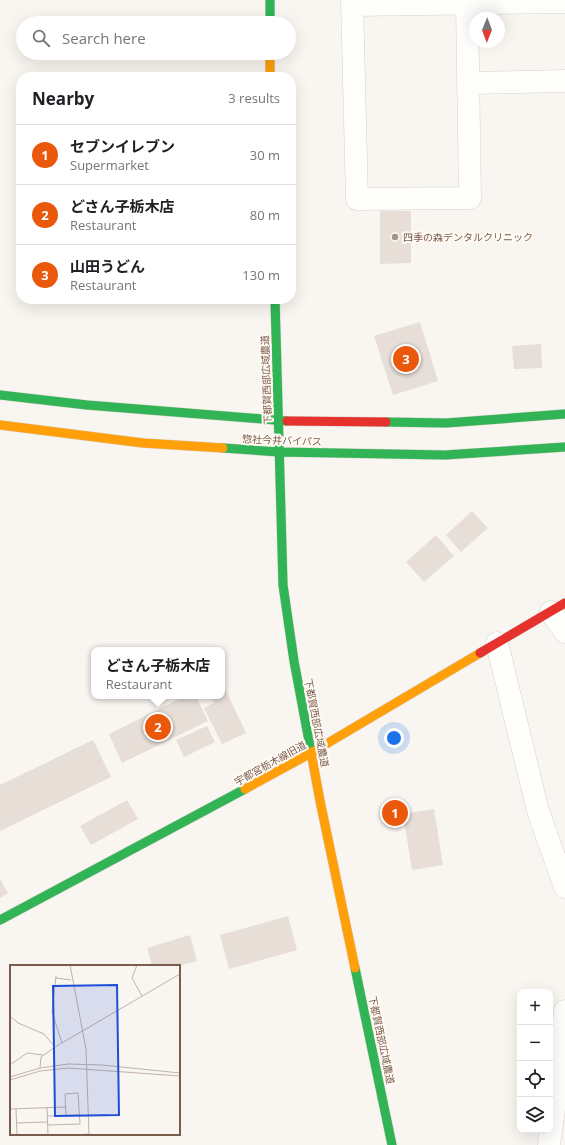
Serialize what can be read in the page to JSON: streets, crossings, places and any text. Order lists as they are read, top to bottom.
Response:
{
  "streets": {
    "street": ["下都賀西部広域農道", "惣社今井バイパス", "宇都宮栃木線旧道"]
  },
  "crossings": [
    ["下都賀西部広域農道", "惣社今井バイパス"],
    ["下都賀西部広域農道", "宇都宮栃木線旧道"]
  ],
  "places": ["四季の森デンタルクリニック"],
  "north": "bottom",
  "page": {
    "search": "Search here",
    "heading": ["Nearby", "3 results"],
    "list": [
      {
        "mark": "1",
        "name": "セブンイレブン",
        "note": "Supermarket",
        "value": "30 m"
      },
      {
        "mark": "2",
        "name": "どさん子栃木店",
        "note": "Restaurant",
        "value": "80 m"
      },
      {
        "mark": "3",
        "name": "山田うどん",
        "note": "Restaurant",
        "value": "130 m"
      }
    ],
    "pins": ["3", "2", "1"],
    "popup": ["どさん子栃木店", "Restaurant"],
    "map_buttons": ["+", "−"]
  }
}
